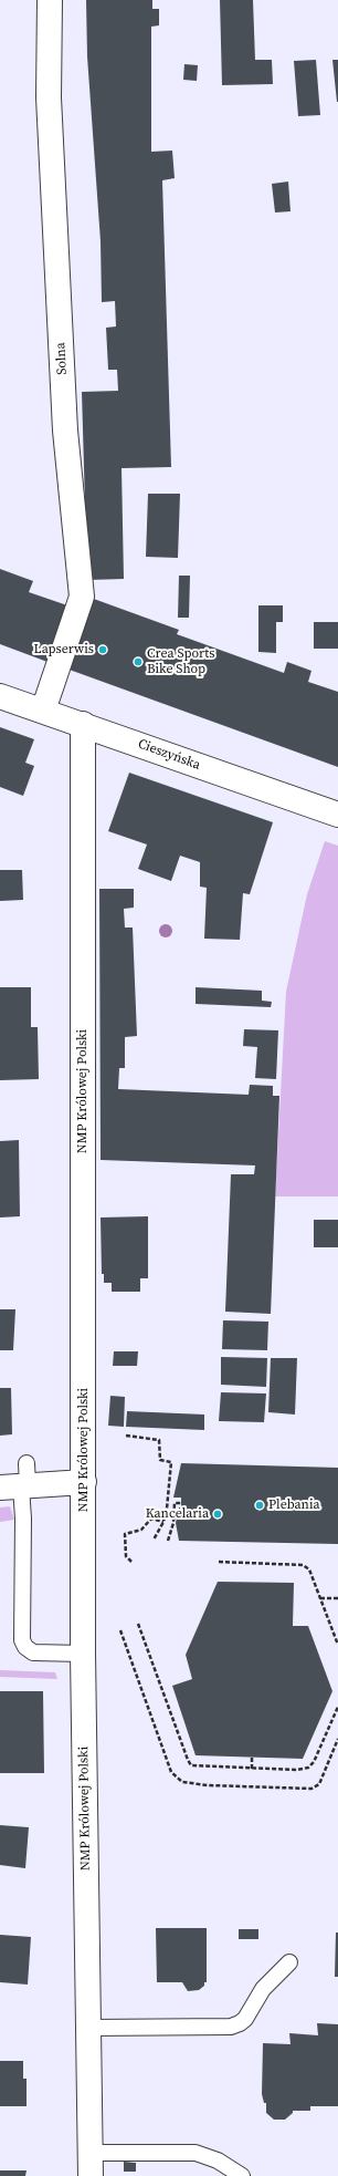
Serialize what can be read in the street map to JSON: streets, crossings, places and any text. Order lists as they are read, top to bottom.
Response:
{
  "streets": {
    "street": ["Solna", "Cieszyńska", "NMP Królowej Polski"]
  },
  "crossings": [
    ["Solna", "Cieszyńska"],
    ["Cieszyńska", "NMP Królowej Polski"]
  ],
  "places": [
    "Lapserwis",
    "Crea Sports Bike Shop",
    "Plebania",
    "Kancelaria"
  ]
}
